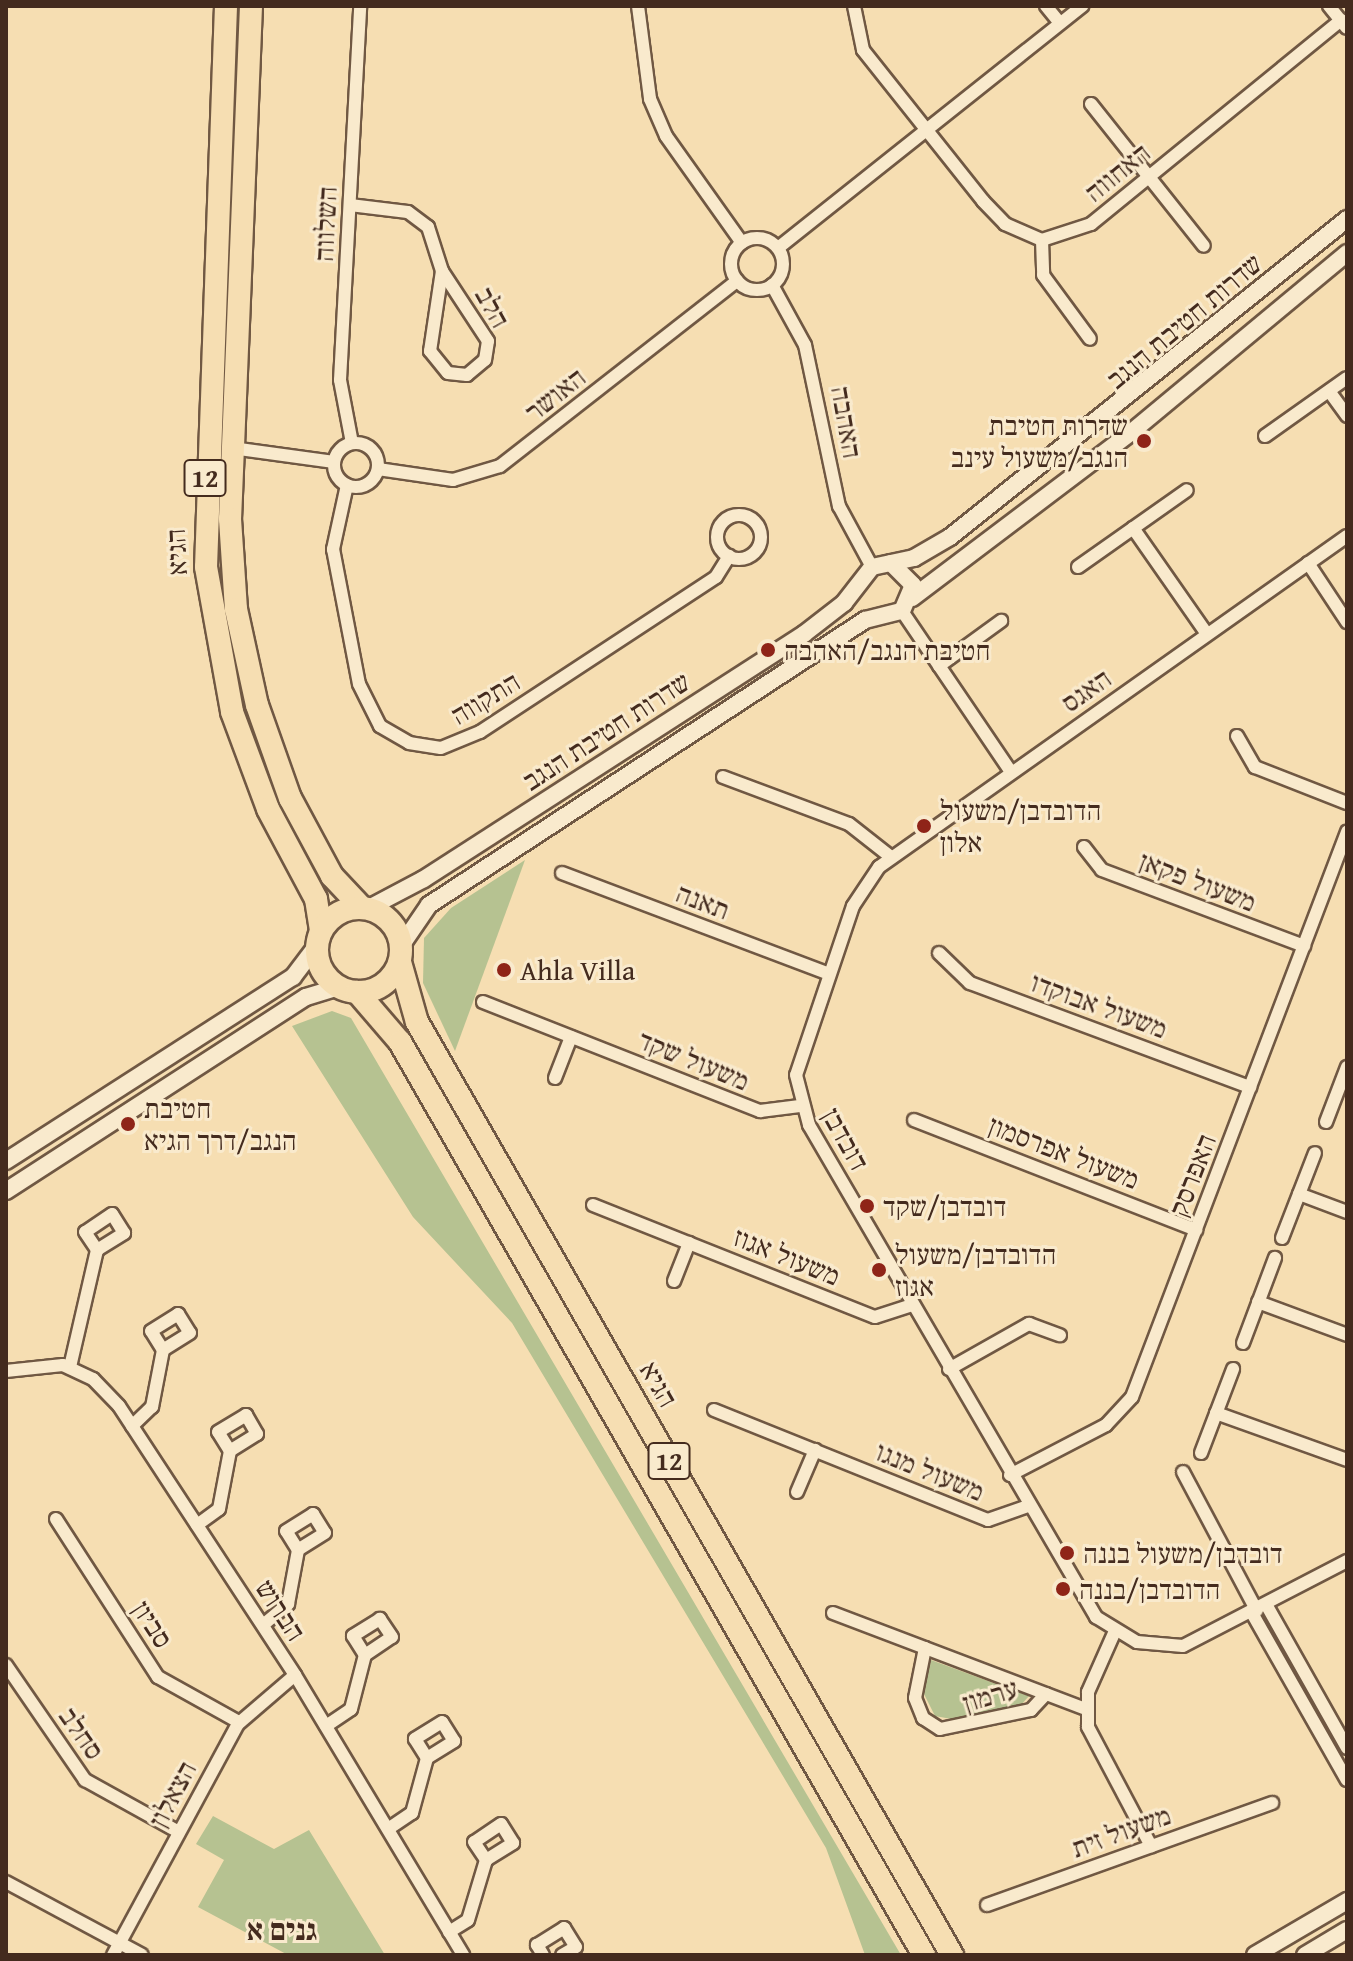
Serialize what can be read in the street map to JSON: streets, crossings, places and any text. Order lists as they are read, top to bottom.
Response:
{
  "streets": {
    "highway": ["12", "הגיא"],
    "street": [
      "האחווה",
      "השלווה",
      "הלב",
      "שדרות חטיבת הנגב",
      "האושר",
      "האהבה",
      "האגס",
      "התקווה",
      "משעול פקאן",
      "תאנה",
      "משעול אבוקדו",
      "משעול שקד",
      "דובדבן",
      "משעול אפרסמון",
      "האפרסק",
      "משעול אגוז",
      "משעול מנגו",
      "הברוש",
      "סביון",
      "ערמון",
      "סחלב",
      "הצאלון",
      "משעול זית"
    ]
  },
  "crossings": [
    ["השלווה", "הלב"],
    ["השלווה", "האושר"],
    ["השלווה", "התקווה"],
    ["שדרות חטיבת הנגב", "האהבה"],
    ["שדרות חטיבת הנגב", "12"],
    ["שדרות חטיבת הנגב", "הגיא"],
    ["האושר", "האהבה"],
    ["האושר", "התקווה"],
    ["12", "הגיא"],
    ["האגס", "דובדבן"],
    ["משעול פקאן", "האפרסק"],
    ["תאנה", "דובדבן"],
    ["משעול אבוקדו", "האפרסק"],
    ["משעול שקד", "דובדבן"],
    ["דובדבן", "האפרסק"],
    ["דובדבן", "משעול אגוז"],
    ["דובדבן", "משעול מנגו"],
    ["משעול אפרסמון", "האפרסק"],
    ["הברוש", "הצאלון"],
    ["סביון", "הצאלון"],
    ["סחלב", "הצאלון"]
  ],
  "districts": ["גנים א"],
  "places": [
    "שדרות חטיבת הנגב/משעול עינב",
    "חטיבת הנגב/האהבה",
    "הדובדבן/משעול אלון",
    "Ahla Villa",
    "חטיבת הנגב/דרך הגיא",
    "דובדבן/שקד",
    "הדובדבן/משעול אגוז",
    "דובדבן/משעול בננה",
    "הדובדבן/בננה"
  ]
}
